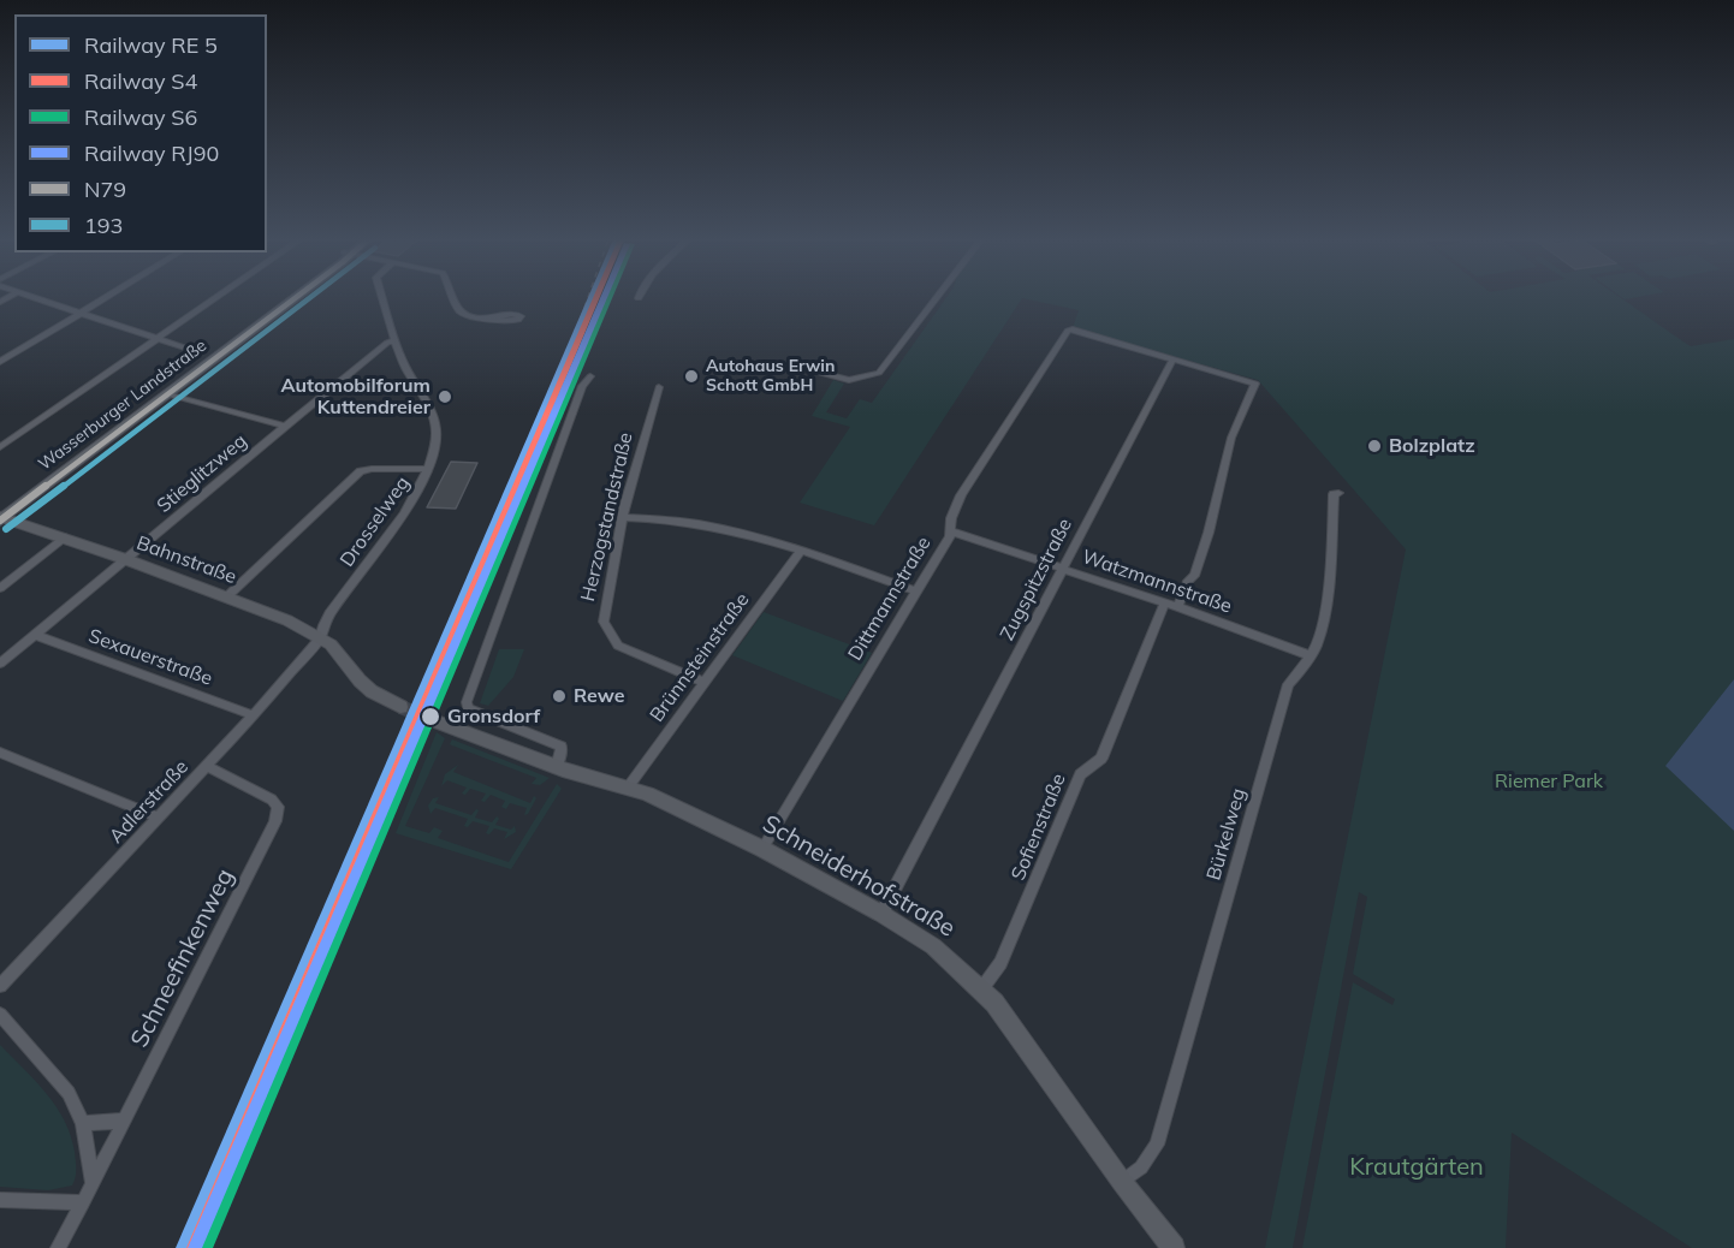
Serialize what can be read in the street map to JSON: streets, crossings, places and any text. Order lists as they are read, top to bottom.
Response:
{
  "streets": {
    "main road": ["Wasserburger Landstraße"],
    "street": [
      "Stieglitzweg",
      "Herzogstandstraße",
      "Drosselweg",
      "Bahnstraße",
      "Zugspitzstraße",
      "Watzmannstraße",
      "Dittmannstraße",
      "Sexauerstraße",
      "Brünnsteinstraße",
      "Adlerstraße",
      "Sofienstraße",
      "Bürkelweg",
      "Schneiderhofstraße",
      "Schneefinkenweg"
    ]
  },
  "crossings": [
    ["Wasserburger Landstraße", "Bahnstraße"],
    ["Stieglitzweg", "Drosselweg"],
    ["Stieglitzweg", "Bahnstraße"],
    ["Stieglitzweg", "Sexauerstraße"],
    ["Herzogstandstraße", "Brünnsteinstraße"],
    ["Drosselweg", "Bahnstraße"],
    ["Drosselweg", "Adlerstraße"],
    ["Bahnstraße", "Adlerstraße"],
    ["Zugspitzstraße", "Watzmannstraße"],
    ["Zugspitzstraße", "Dittmannstraße"],
    ["Zugspitzstraße", "Schneiderhofstraße"],
    ["Watzmannstraße", "Dittmannstraße"],
    ["Watzmannstraße", "Sofienstraße"],
    ["Watzmannstraße", "Bürkelweg"],
    ["Dittmannstraße", "Schneiderhofstraße"],
    ["Sexauerstraße", "Adlerstraße"],
    ["Brünnsteinstraße", "Schneiderhofstraße"],
    ["Adlerstraße", "Schneefinkenweg"],
    ["Sofienstraße", "Schneiderhofstraße"],
    ["Bürkelweg", "Schneiderhofstraße"]
  ],
  "parks": ["Riemer Park", "Krautgärten"],
  "places": [
    "Autohaus Erwin Schott GmbH",
    "Automobilforum Kuttendreier",
    "Bolzplatz",
    "Rewe",
    "Gronsdorf"
  ],
  "lines": [
    "rail line S4",
    "rail line S6",
    "rail line RJ90",
    "transit line N79",
    "transit line 193"
  ],
  "legend": [
    "Railway RE 5",
    "Railway S4",
    "Railway S6",
    "Railway RJ90",
    "N79",
    "193"
  ]
}
